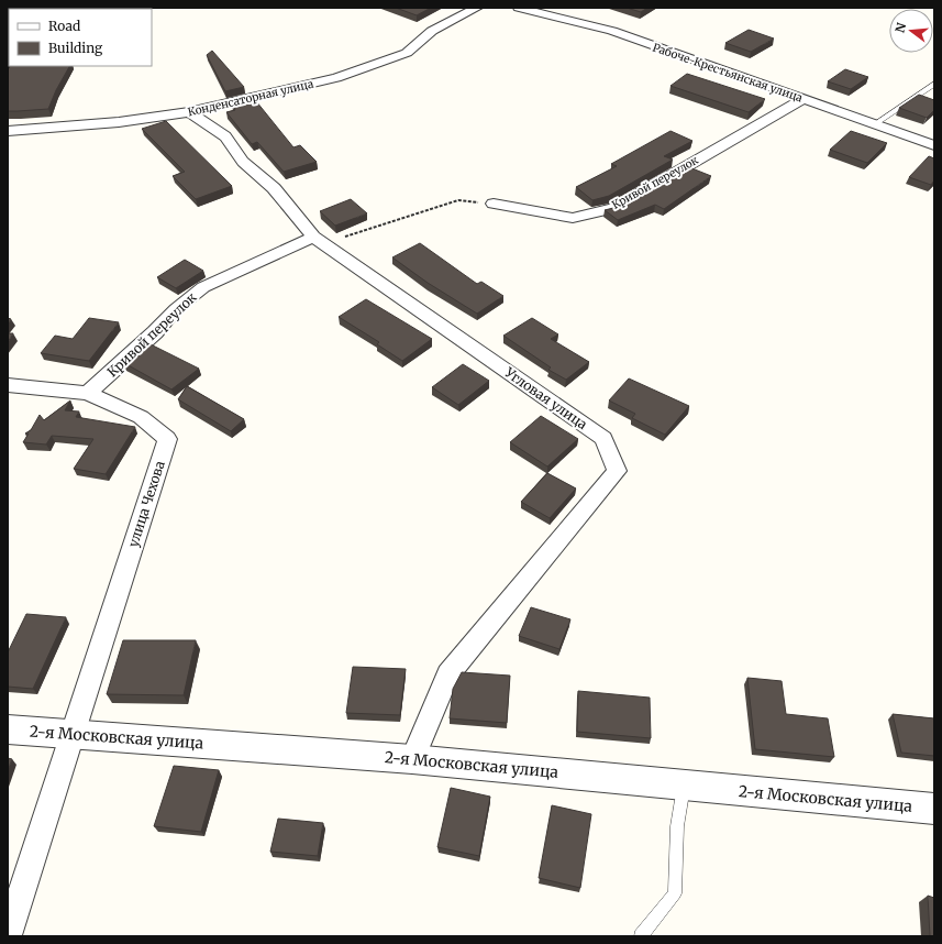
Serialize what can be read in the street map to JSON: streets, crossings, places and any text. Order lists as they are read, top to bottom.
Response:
{
  "streets": {
    "street": [
      "Рабоче-Крестьянская улица",
      "Конденсаторная улица",
      "Кривой переулок",
      "Угловая улица",
      "улица Чехова",
      "2-я Московская улица"
    ]
  },
  "crossings": [
    ["Рабоче-Крестьянская улица", "Кривой переулок"],
    ["Конденсаторная улица", "Угловая улица"],
    ["Кривой переулок", "Угловая улица"],
    ["Кривой переулок", "улица Чехова"],
    ["Угловая улица", "2-я Московская улица"],
    ["улица Чехова", "2-я Московская улица"]
  ],
  "legend": ["Road", "Building"],
  "north": "left"
}
